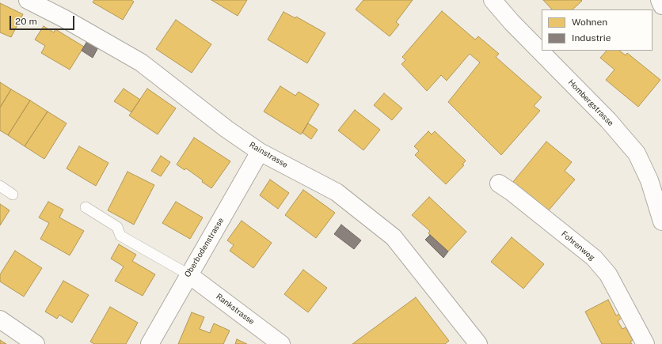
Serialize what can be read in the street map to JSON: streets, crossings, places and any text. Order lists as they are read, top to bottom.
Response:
{
  "streets": {
    "street": [
      "Hombergstrasse",
      "Rainstrasse",
      "Fohrenweg",
      "Oberbodenstrasse",
      "Rankstrasse"
    ]
  },
  "crossings": [
    ["Rainstrasse", "Oberbodenstrasse"],
    ["Oberbodenstrasse", "Rankstrasse"]
  ],
  "legend": ["Wohnen", "Industrie"],
  "scale_bar": "20 m"
}
